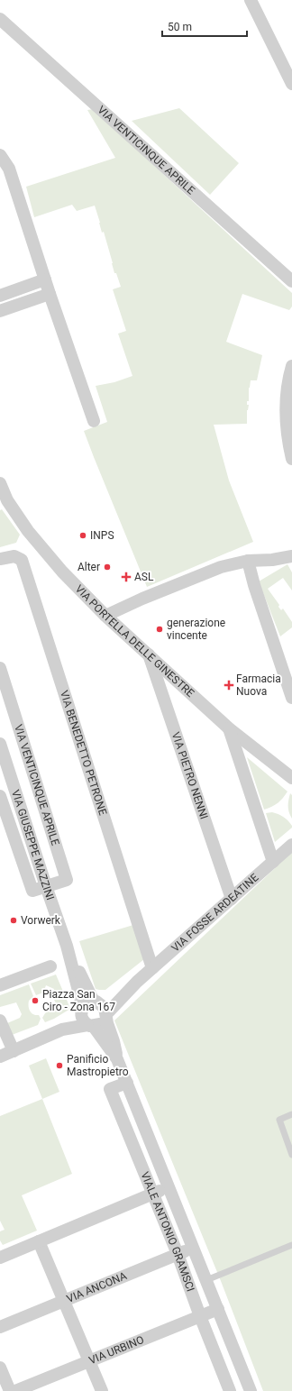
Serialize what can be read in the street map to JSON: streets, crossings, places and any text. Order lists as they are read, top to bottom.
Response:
{
  "streets": {
    "street": [
      "VIA VENTICINQUE APRILE",
      "VIA PORTELLA DELLE GINESTRE",
      "VIA BENEDETTO PETRONE",
      "VIA PIETRO NENNI",
      "VIA GIUSEPPE MAZZINI",
      "VIA FOSSE ARDEATINE",
      "VIALE ANTONIO GRAMSCI",
      "VIA ANCONA",
      "VIA URBINO"
    ]
  },
  "crossings": [
    ["VIA VENTICINQUE APRILE", "VIA GIUSEPPE MAZZINI"],
    ["VIA PORTELLA DELLE GINESTRE", "VIA PIETRO NENNI"],
    ["VIA BENEDETTO PETRONE", "VIA FOSSE ARDEATINE"],
    ["VIA PIETRO NENNI", "VIA FOSSE ARDEATINE"],
    ["VIA GIUSEPPE MAZZINI", "VIA FOSSE ARDEATINE"],
    ["VIA GIUSEPPE MAZZINI", "VIALE ANTONIO GRAMSCI"],
    ["VIA FOSSE ARDEATINE", "VIALE ANTONIO GRAMSCI"],
    ["VIALE ANTONIO GRAMSCI", "VIA ANCONA"],
    ["VIALE ANTONIO GRAMSCI", "VIA URBINO"]
  ],
  "places": {
    "other": [
      "INPS",
      "Alter",
      "generazione vincente",
      "Vorwerk",
      "Piazza San Ciro - Zona 167",
      "Panificio Mastropietro"
    ],
    "health": ["ASL", "Farmacia Nuova"]
  },
  "scale_bar": "50 m"
}
